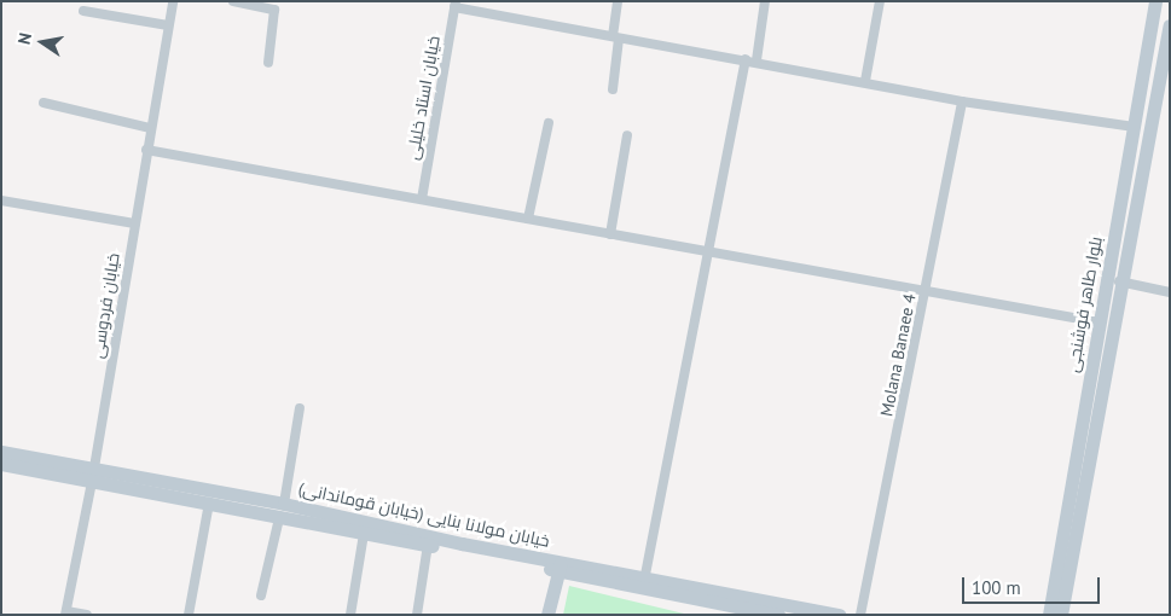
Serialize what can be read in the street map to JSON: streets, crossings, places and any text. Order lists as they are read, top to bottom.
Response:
{
  "streets": {
    "street": [
      "خیابان استاد خلیلی",
      "بلوار طاهر فوشنجی",
      "خیابان فردوسی",
      "Molana Banaee 4",
      "خیابان مولانا بنایی (خیابان قوماندانی)"
    ]
  },
  "crossings": [
    ["خیابان فردوسی", "خیابان مولانا بنایی (خیابان قوماندانی)"]
  ],
  "scale_bar": "100 m",
  "north": "left"
}
